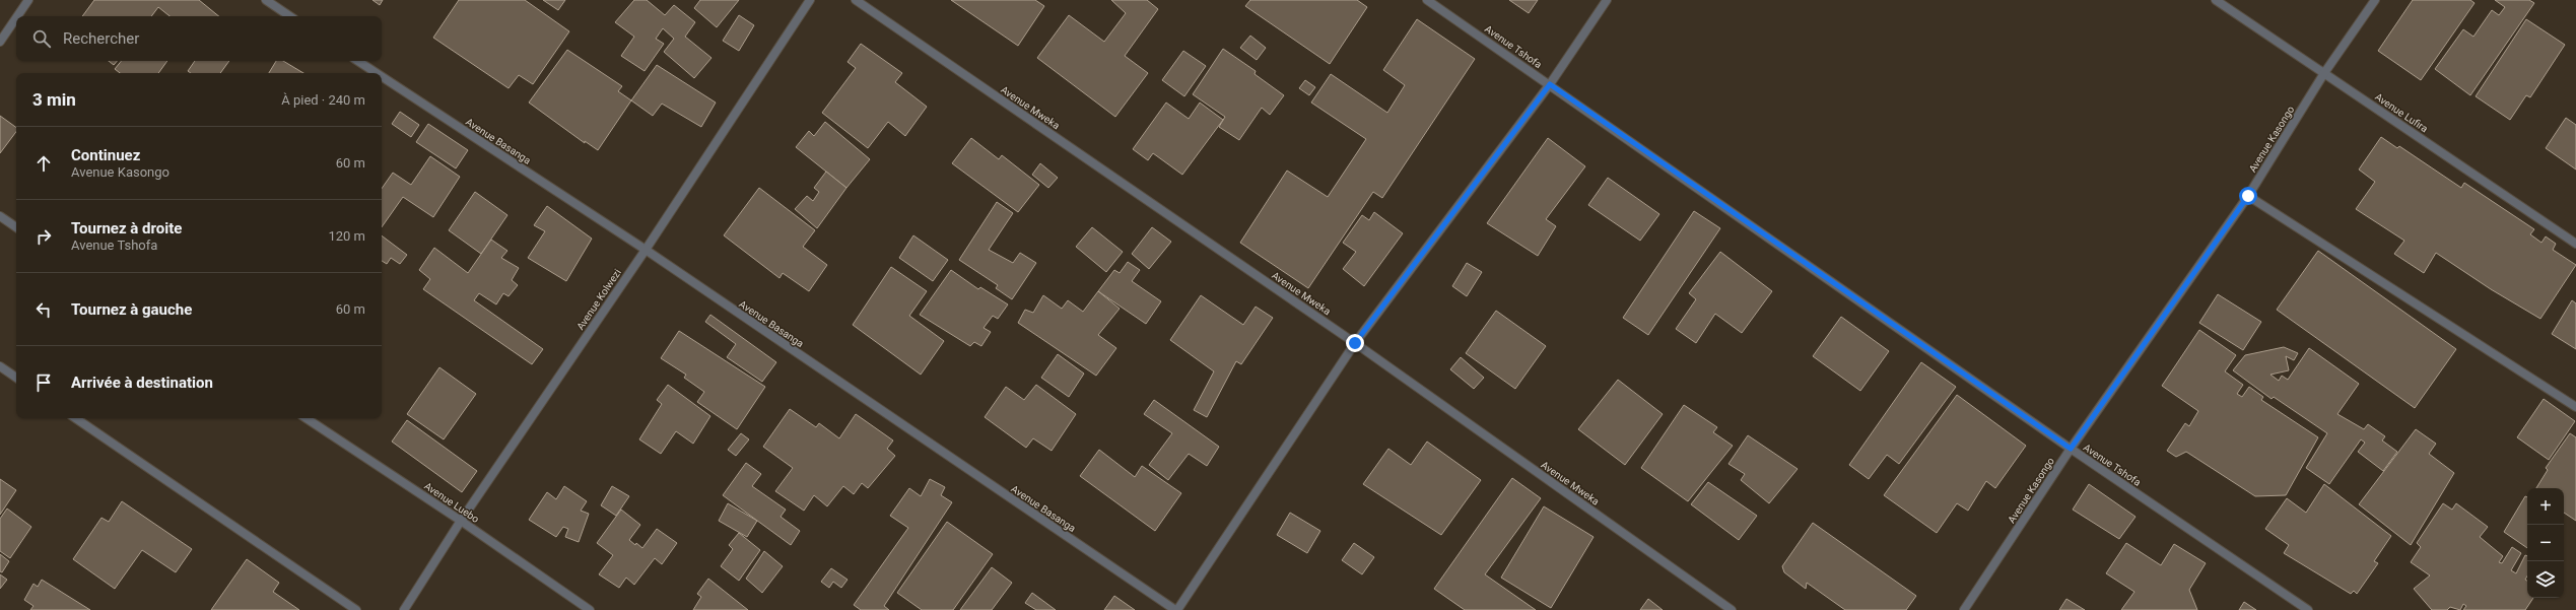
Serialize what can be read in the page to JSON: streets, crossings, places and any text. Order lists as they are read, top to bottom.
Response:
{
  "streets": {
    "street": [
      "Avenue Tshofa",
      "Avenue Mweka",
      "Avenue Lufira",
      "Avenue Kasongo",
      "Avenue Basanga",
      "Avenue Kolwezi",
      "Avenue Luebo"
    ]
  },
  "crossings": [
    ["Avenue Tshofa", "Avenue Kasongo"],
    ["Avenue Lufira", "Avenue Kasongo"],
    ["Avenue Basanga", "Avenue Kolwezi"],
    ["Avenue Kolwezi", "Avenue Luebo"]
  ],
  "page": {
    "search": "Rechercher",
    "heading": ["3 min", "À pied · 240 m"],
    "list": [
      ["Continuez", "Avenue Kasongo", "60 m"],
      ["Tournez à droite", "Avenue Tshofa", "120 m"],
      ["Tournez à gauche", "60 m"],
      "Arrivée à destination"
    ],
    "map_buttons": ["+", "−"]
  }
}
